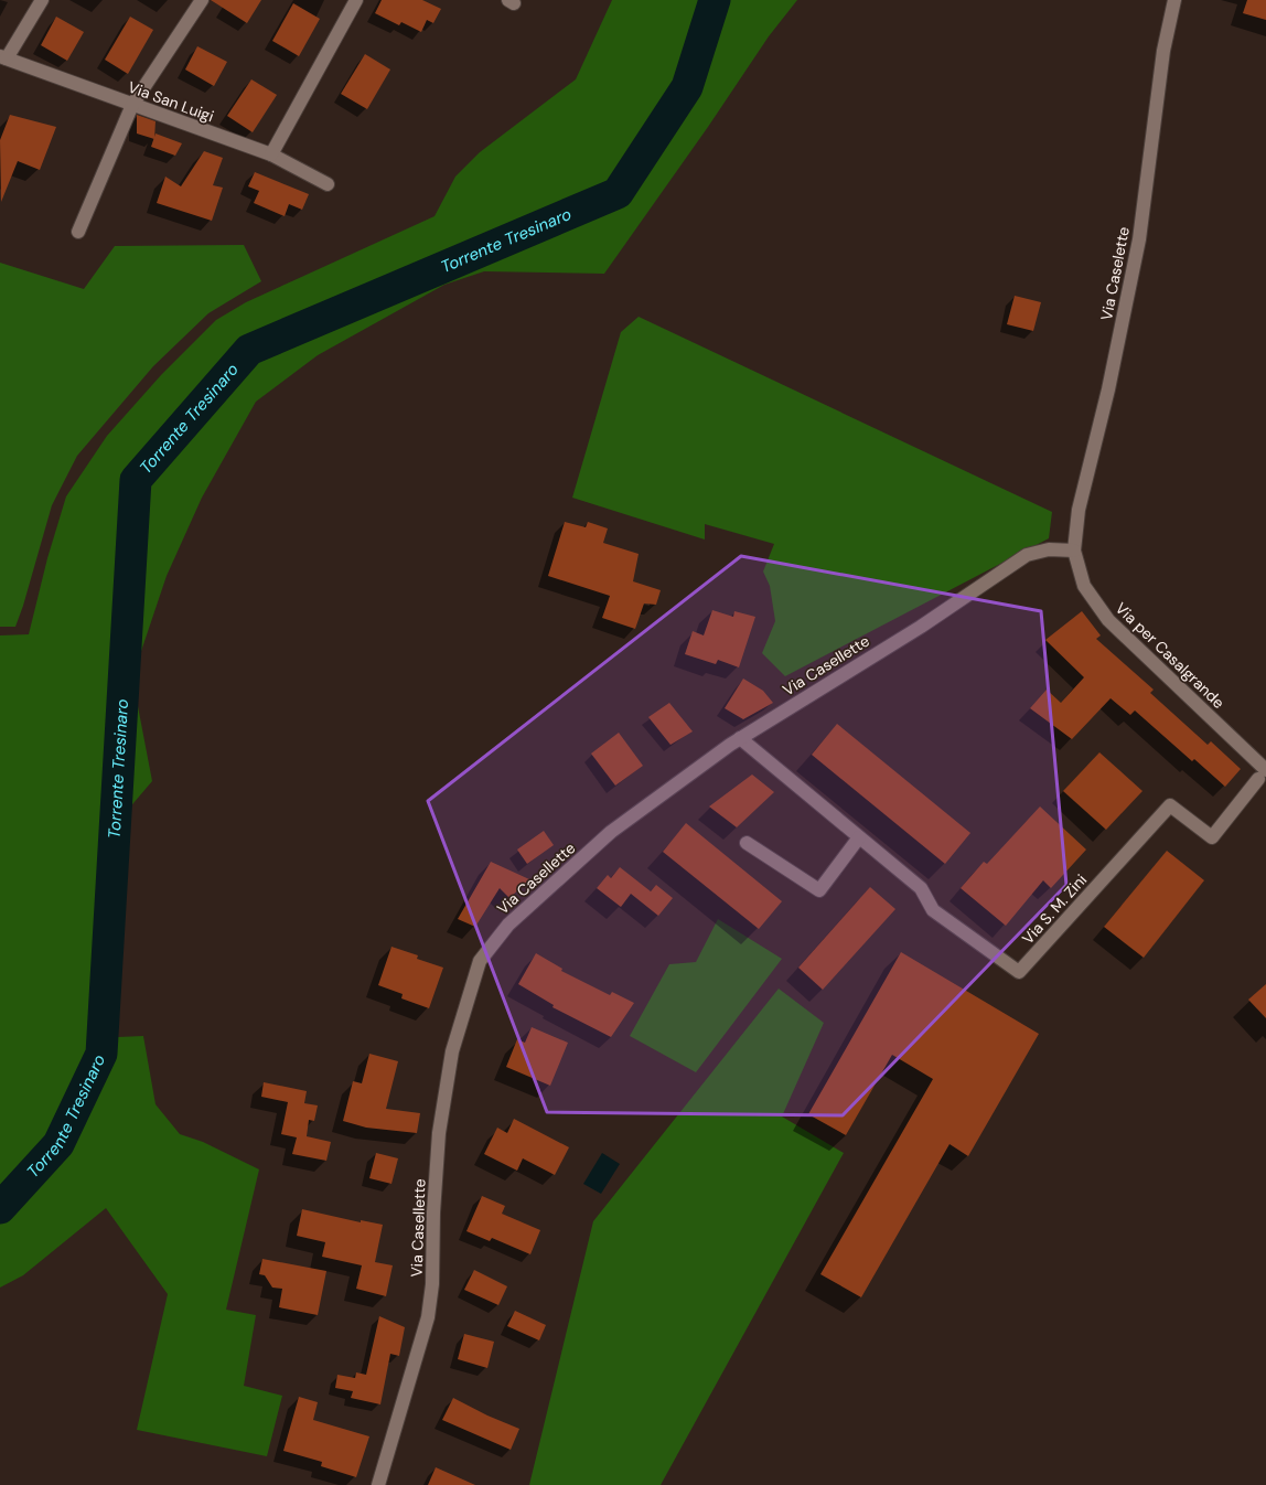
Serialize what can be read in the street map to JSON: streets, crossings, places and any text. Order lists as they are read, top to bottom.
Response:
{
  "streets": {
    "street": [
      "Via San Luigi",
      "Via Caselette",
      "Via per Casalgrande",
      "Via Casellette",
      "Via S. M. Zini"
    ]
  },
  "crossings": [
    ["Via Caselette", "Via per Casalgrande"],
    ["Via Caselette", "Via Casellette"],
    ["Via per Casalgrande", "Via Casellette"],
    ["Via per Casalgrande", "Via S. M. Zini"],
    ["Via Casellette", "Via S. M. Zini"]
  ],
  "water": ["Torrente Tresinaro"]
}
